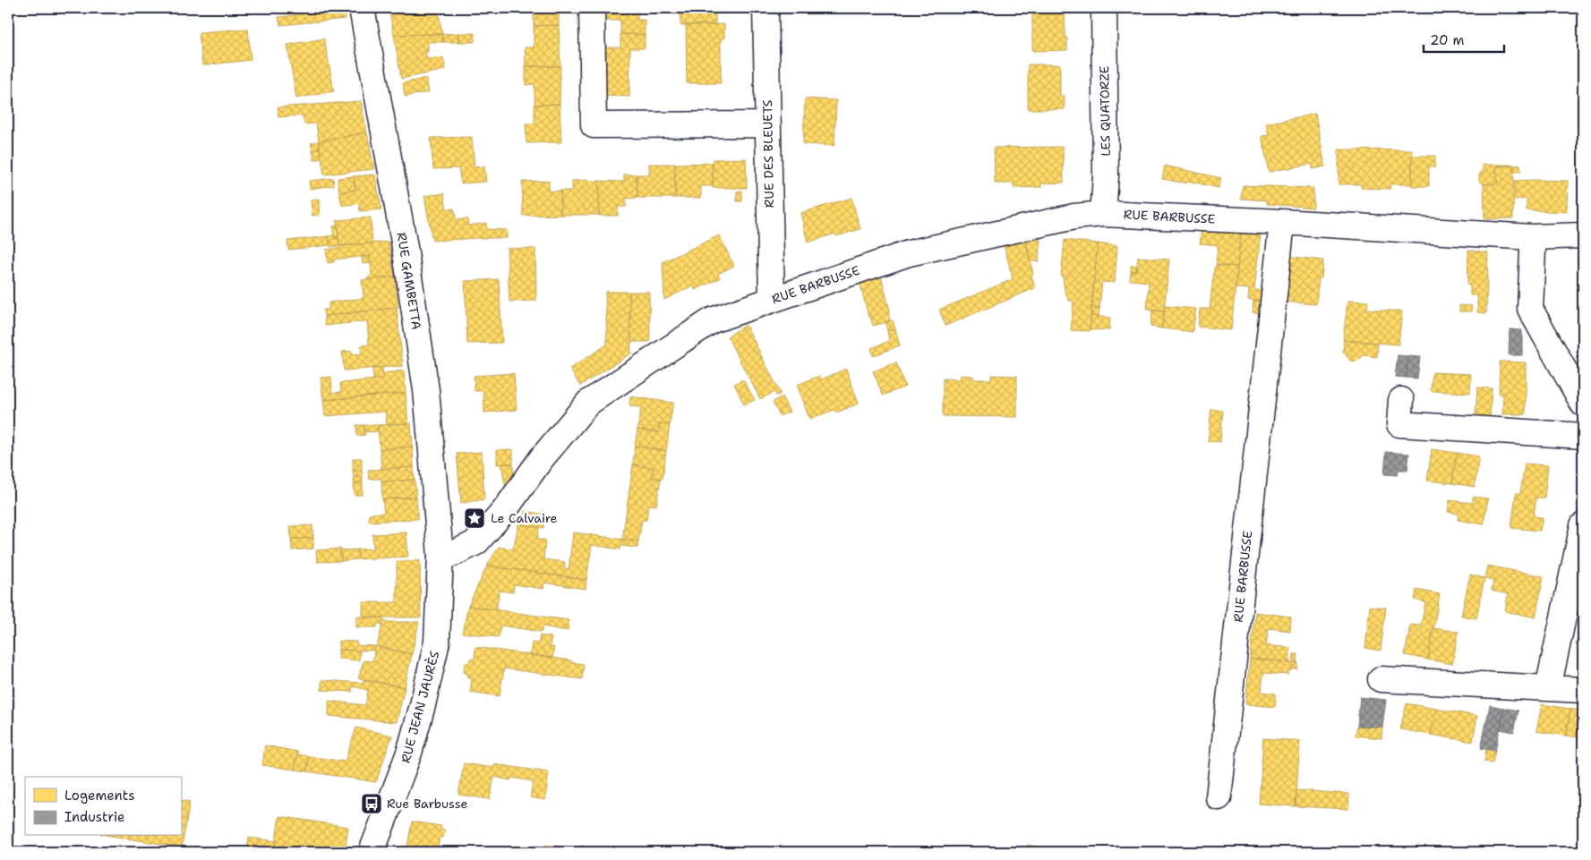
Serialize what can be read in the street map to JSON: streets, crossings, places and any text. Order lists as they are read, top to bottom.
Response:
{
  "streets": {
    "street": [
      "LES QUATORZE",
      "RUE DES BLEUETS",
      "RUE BARBUSSE",
      "RUE GAMBETTA",
      "RUE JEAN JAURÈS"
    ]
  },
  "crossings": [
    ["LES QUATORZE", "RUE BARBUSSE"],
    ["RUE DES BLEUETS", "RUE BARBUSSE"],
    ["RUE BARBUSSE", "RUE GAMBETTA"],
    ["RUE BARBUSSE", "RUE JEAN JAURÈS"],
    ["RUE GAMBETTA", "RUE JEAN JAURÈS"]
  ],
  "places": {
    "place": ["Le Calvaire"],
    "bus stop": ["Rue Barbusse"]
  },
  "legend": ["Logements", "Industrie"],
  "scale_bar": "20 m"
}
